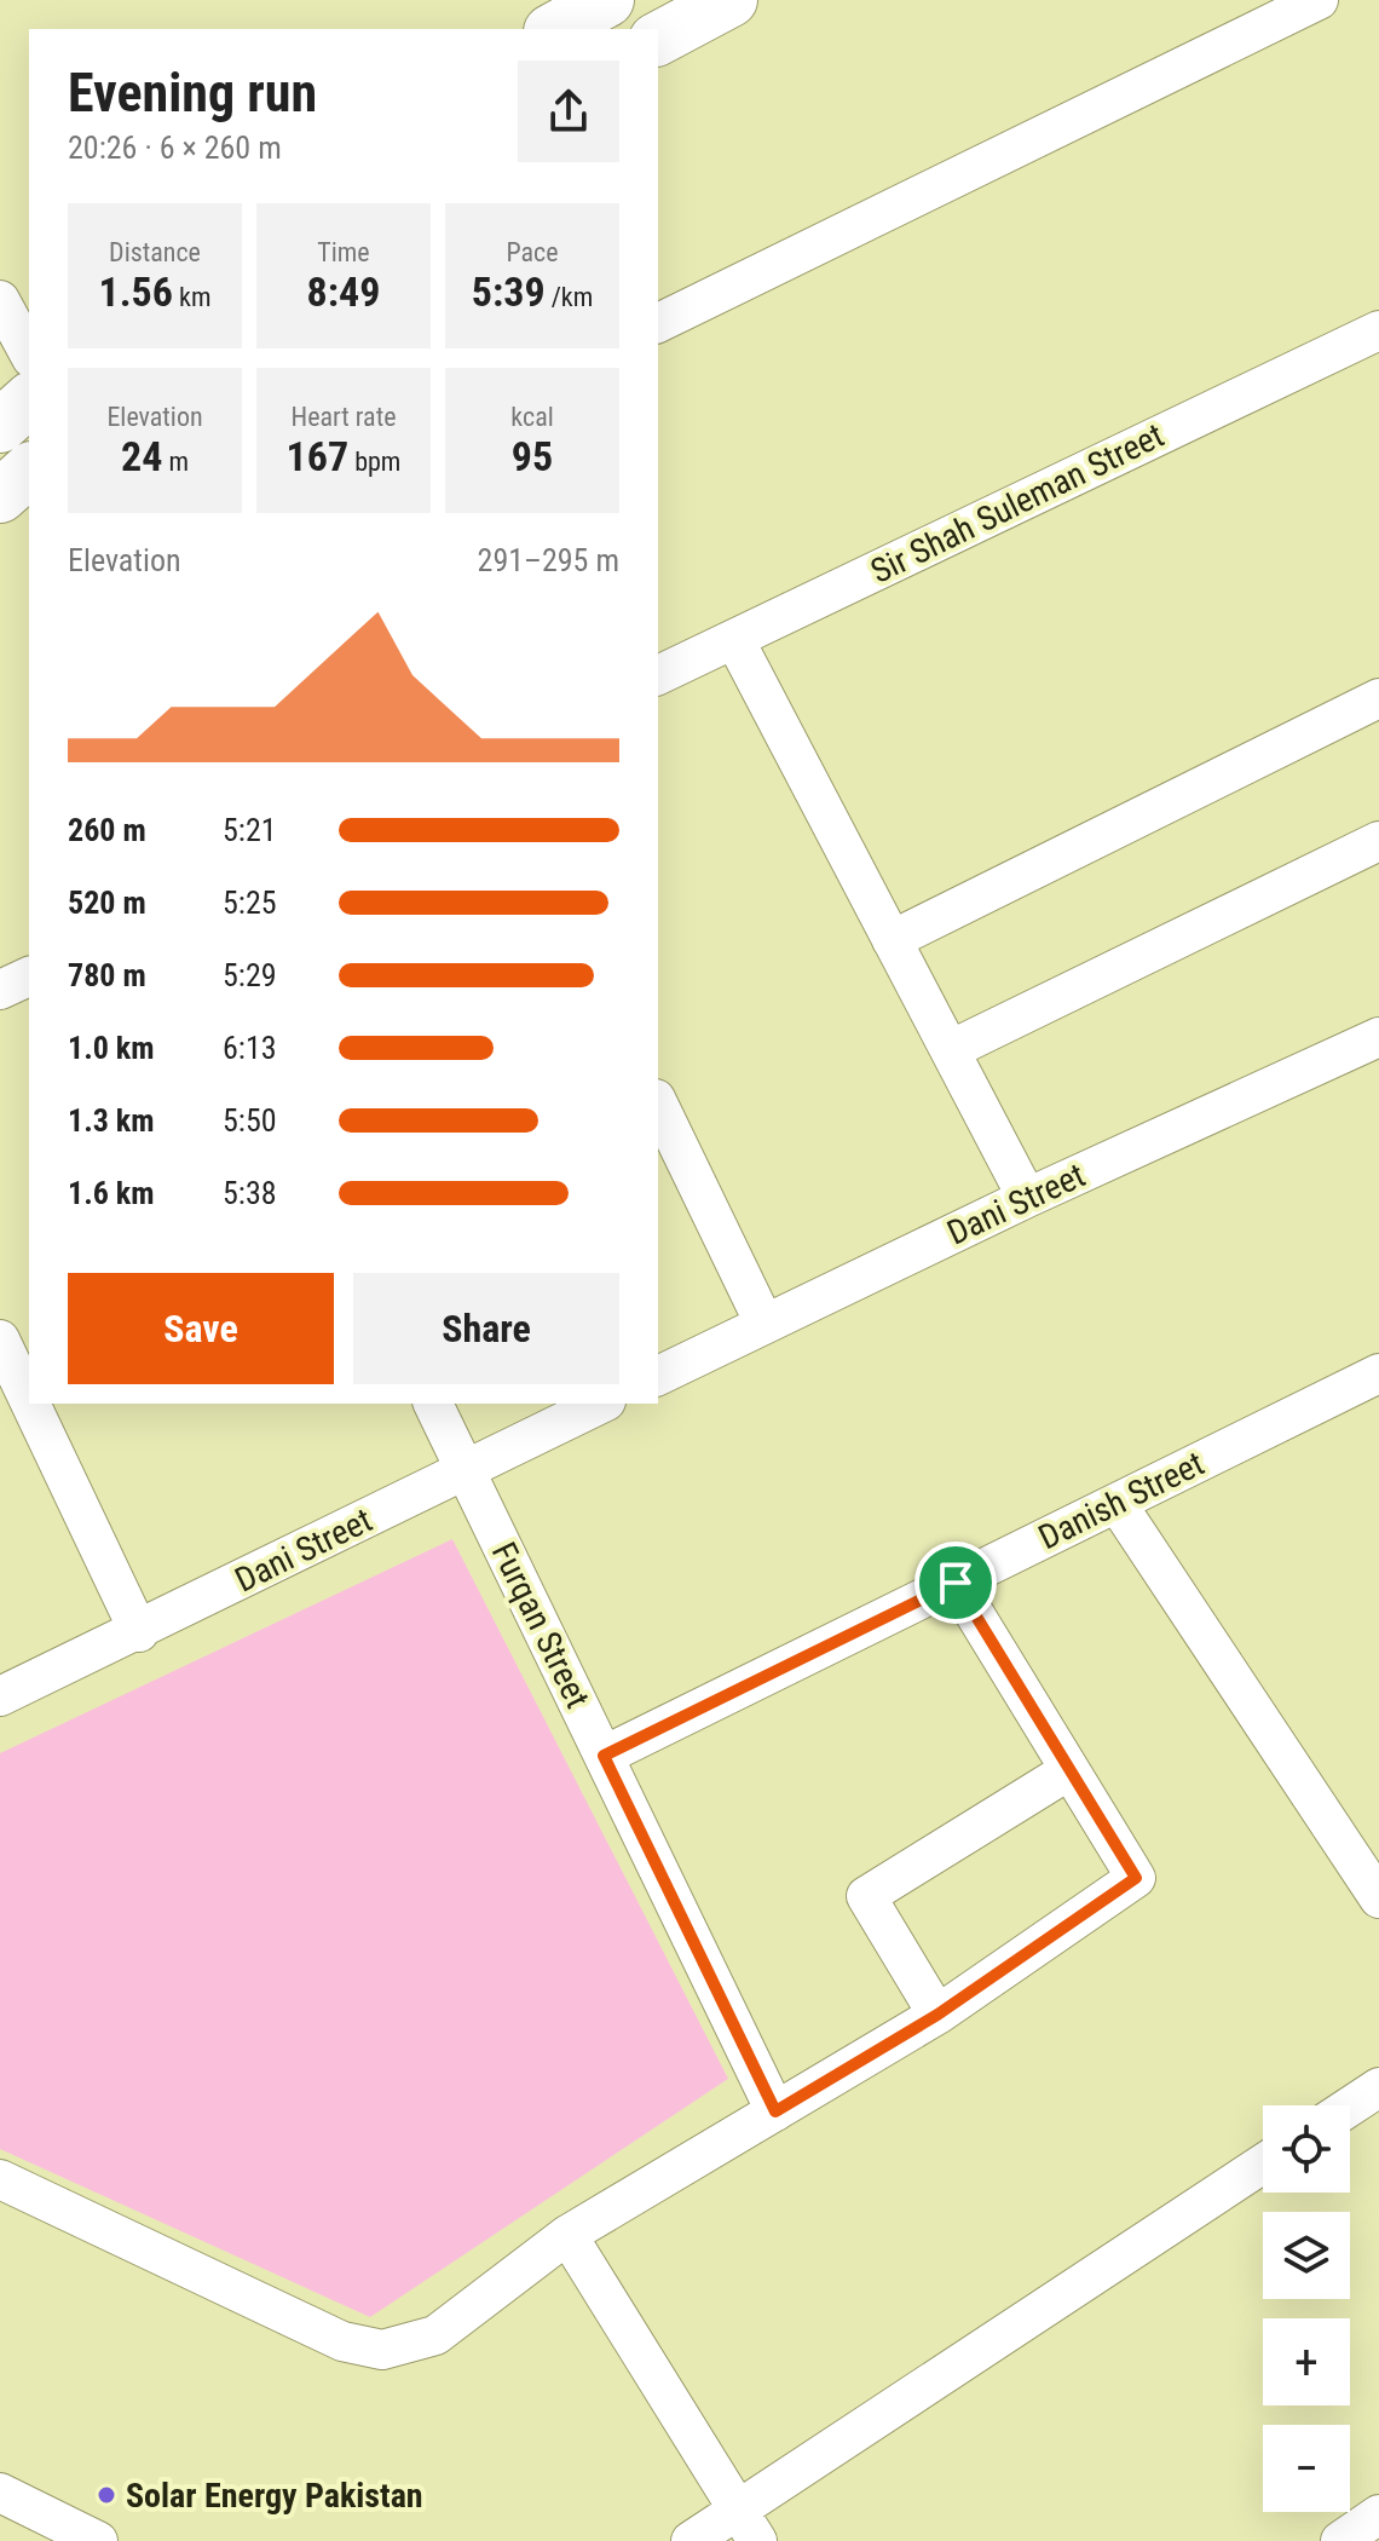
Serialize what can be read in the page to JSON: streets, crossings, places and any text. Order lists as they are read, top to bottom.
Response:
{
  "streets": {
    "street": [
      "Sir Shah Suleman Street",
      "Dani Street",
      "Danish Street",
      "Furqan Street"
    ]
  },
  "crossings": [
    ["Dani Street", "Furqan Street"],
    ["Danish Street", "Furqan Street"]
  ],
  "places": ["Solar Energy Pakistan"],
  "page": {
    "heading": ["Evening run", "20:26 · 6 × 260 m"],
    "stats": [
      ["Distance", "1.56 km"],
      ["Time", "8:49"],
      ["Pace", "5:39 /km"],
      ["Elevation", "24 m"],
      ["Heart rate", "167 bpm"],
      ["kcal", "95"]
    ],
    "chart": ["Elevation", "291–295 m"],
    "list": [
      {
        "name": "260 m",
        "note": "5:21"
      },
      {
        "name": "520 m",
        "note": "5:25"
      },
      {
        "name": "780 m",
        "note": "5:29"
      },
      {
        "name": "1.0 km",
        "note": "6:13"
      },
      {
        "name": "1.3 km",
        "note": "5:50"
      },
      {
        "name": "1.6 km",
        "note": "5:38"
      }
    ],
    "buttons": ["Save", "Share"],
    "map_buttons": ["+", "−"]
  }
}
